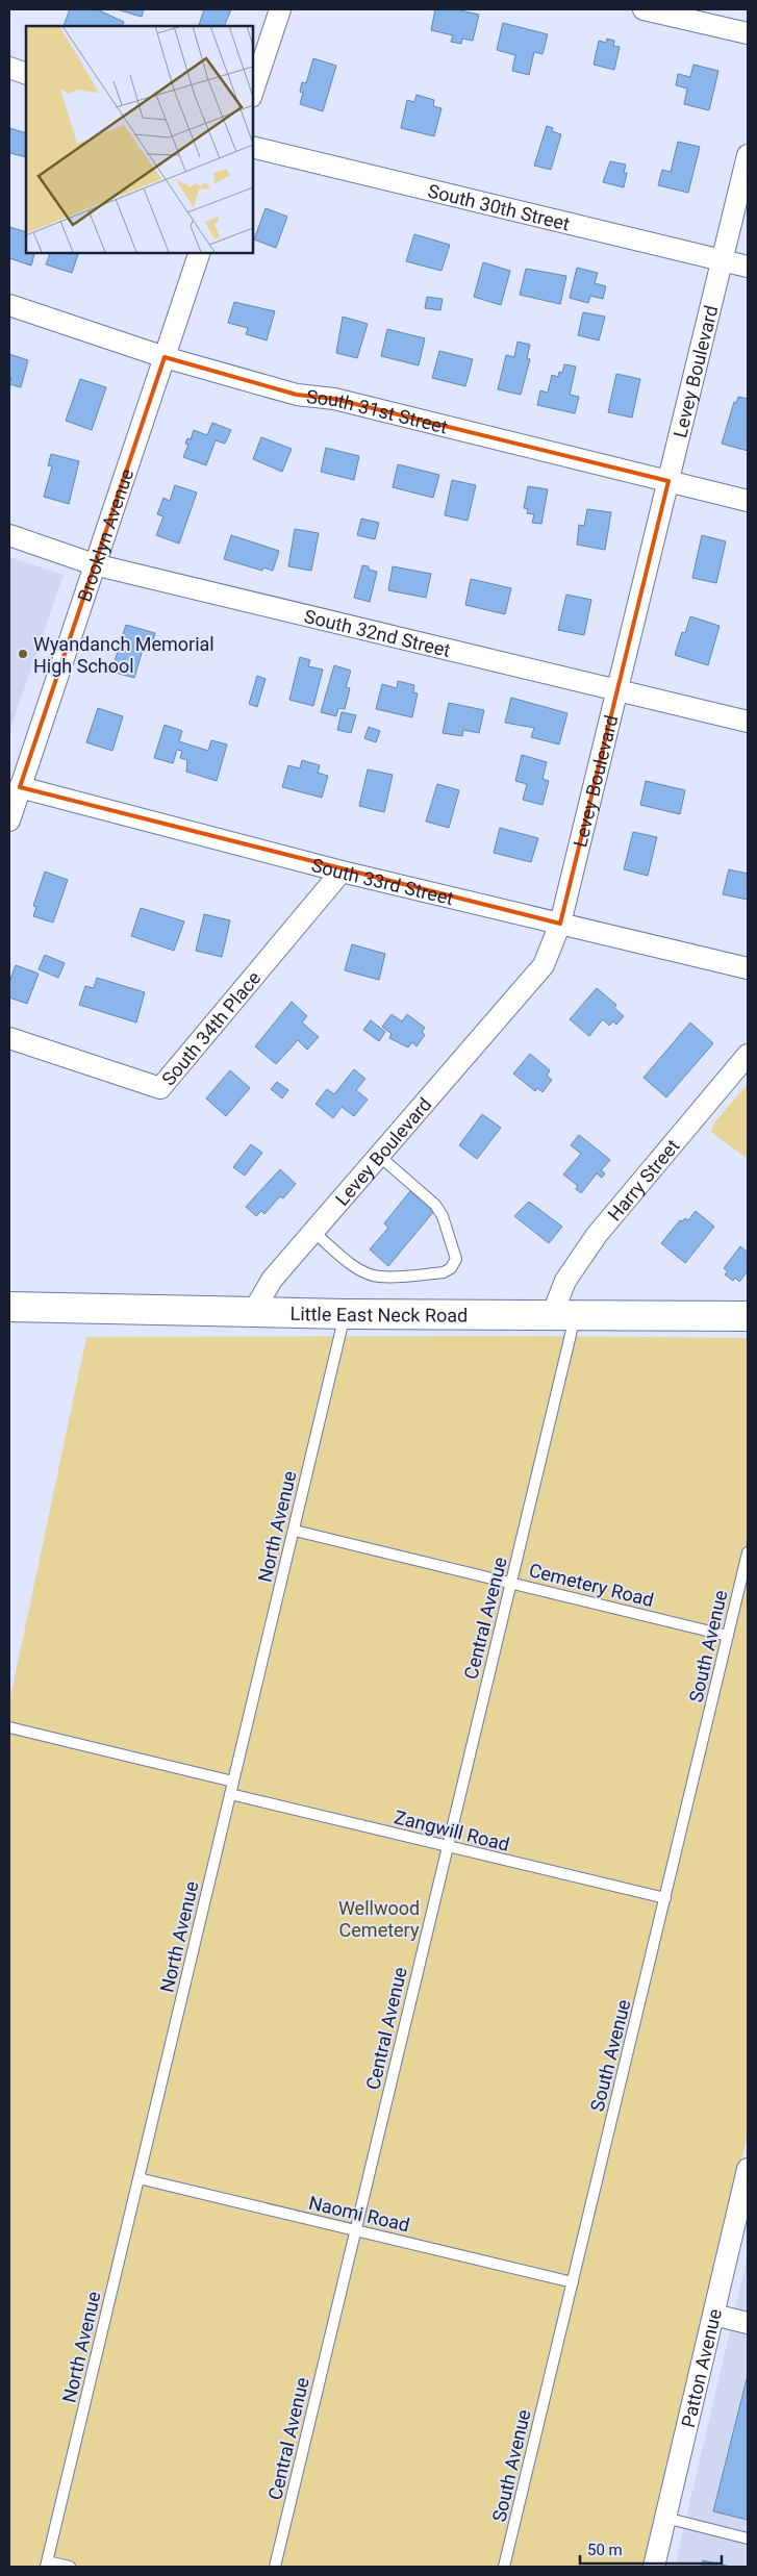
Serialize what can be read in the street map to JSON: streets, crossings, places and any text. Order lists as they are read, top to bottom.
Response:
{
  "streets": {
    "main road": ["Little East Neck Road"],
    "street": [
      "South 30th Street",
      "Levey Boulevard",
      "South 31st Street",
      "Brooklyn Avenue",
      "South 32nd Street",
      "South 33rd Street",
      "South 34th Place",
      "Harry Street",
      "Patton Avenue"
    ],
    "lane": [
      "North Avenue",
      "Cemetery Road",
      "Central Avenue",
      "South Avenue",
      "Zangwill Road",
      "Naomi Road"
    ]
  },
  "crossings": [
    ["South 30th Street", "Levey Boulevard"],
    ["Levey Boulevard", "South 31st Street"],
    ["Levey Boulevard", "South 32nd Street"],
    ["Levey Boulevard", "South 33rd Street"],
    ["Levey Boulevard", "Little East Neck Road"],
    ["South 31st Street", "Brooklyn Avenue"],
    ["Brooklyn Avenue", "South 32nd Street"],
    ["Brooklyn Avenue", "South 33rd Street"],
    ["South 33rd Street", "South 34th Place"],
    ["Harry Street", "Little East Neck Road"],
    ["Harry Street", "Central Avenue"],
    ["Little East Neck Road", "North Avenue"],
    ["Little East Neck Road", "Central Avenue"],
    ["North Avenue", "Cemetery Road"],
    ["North Avenue", "Zangwill Road"],
    ["North Avenue", "Naomi Road"],
    ["Cemetery Road", "Central Avenue"],
    ["Cemetery Road", "South Avenue"],
    ["Central Avenue", "Zangwill Road"],
    ["Central Avenue", "Naomi Road"],
    ["South Avenue", "Zangwill Road"],
    ["South Avenue", "Naomi Road"]
  ],
  "parks": ["Wellwood Cemetery"],
  "places": ["Wyandanch Memorial High School"],
  "scale_bar": "50 m"
}
